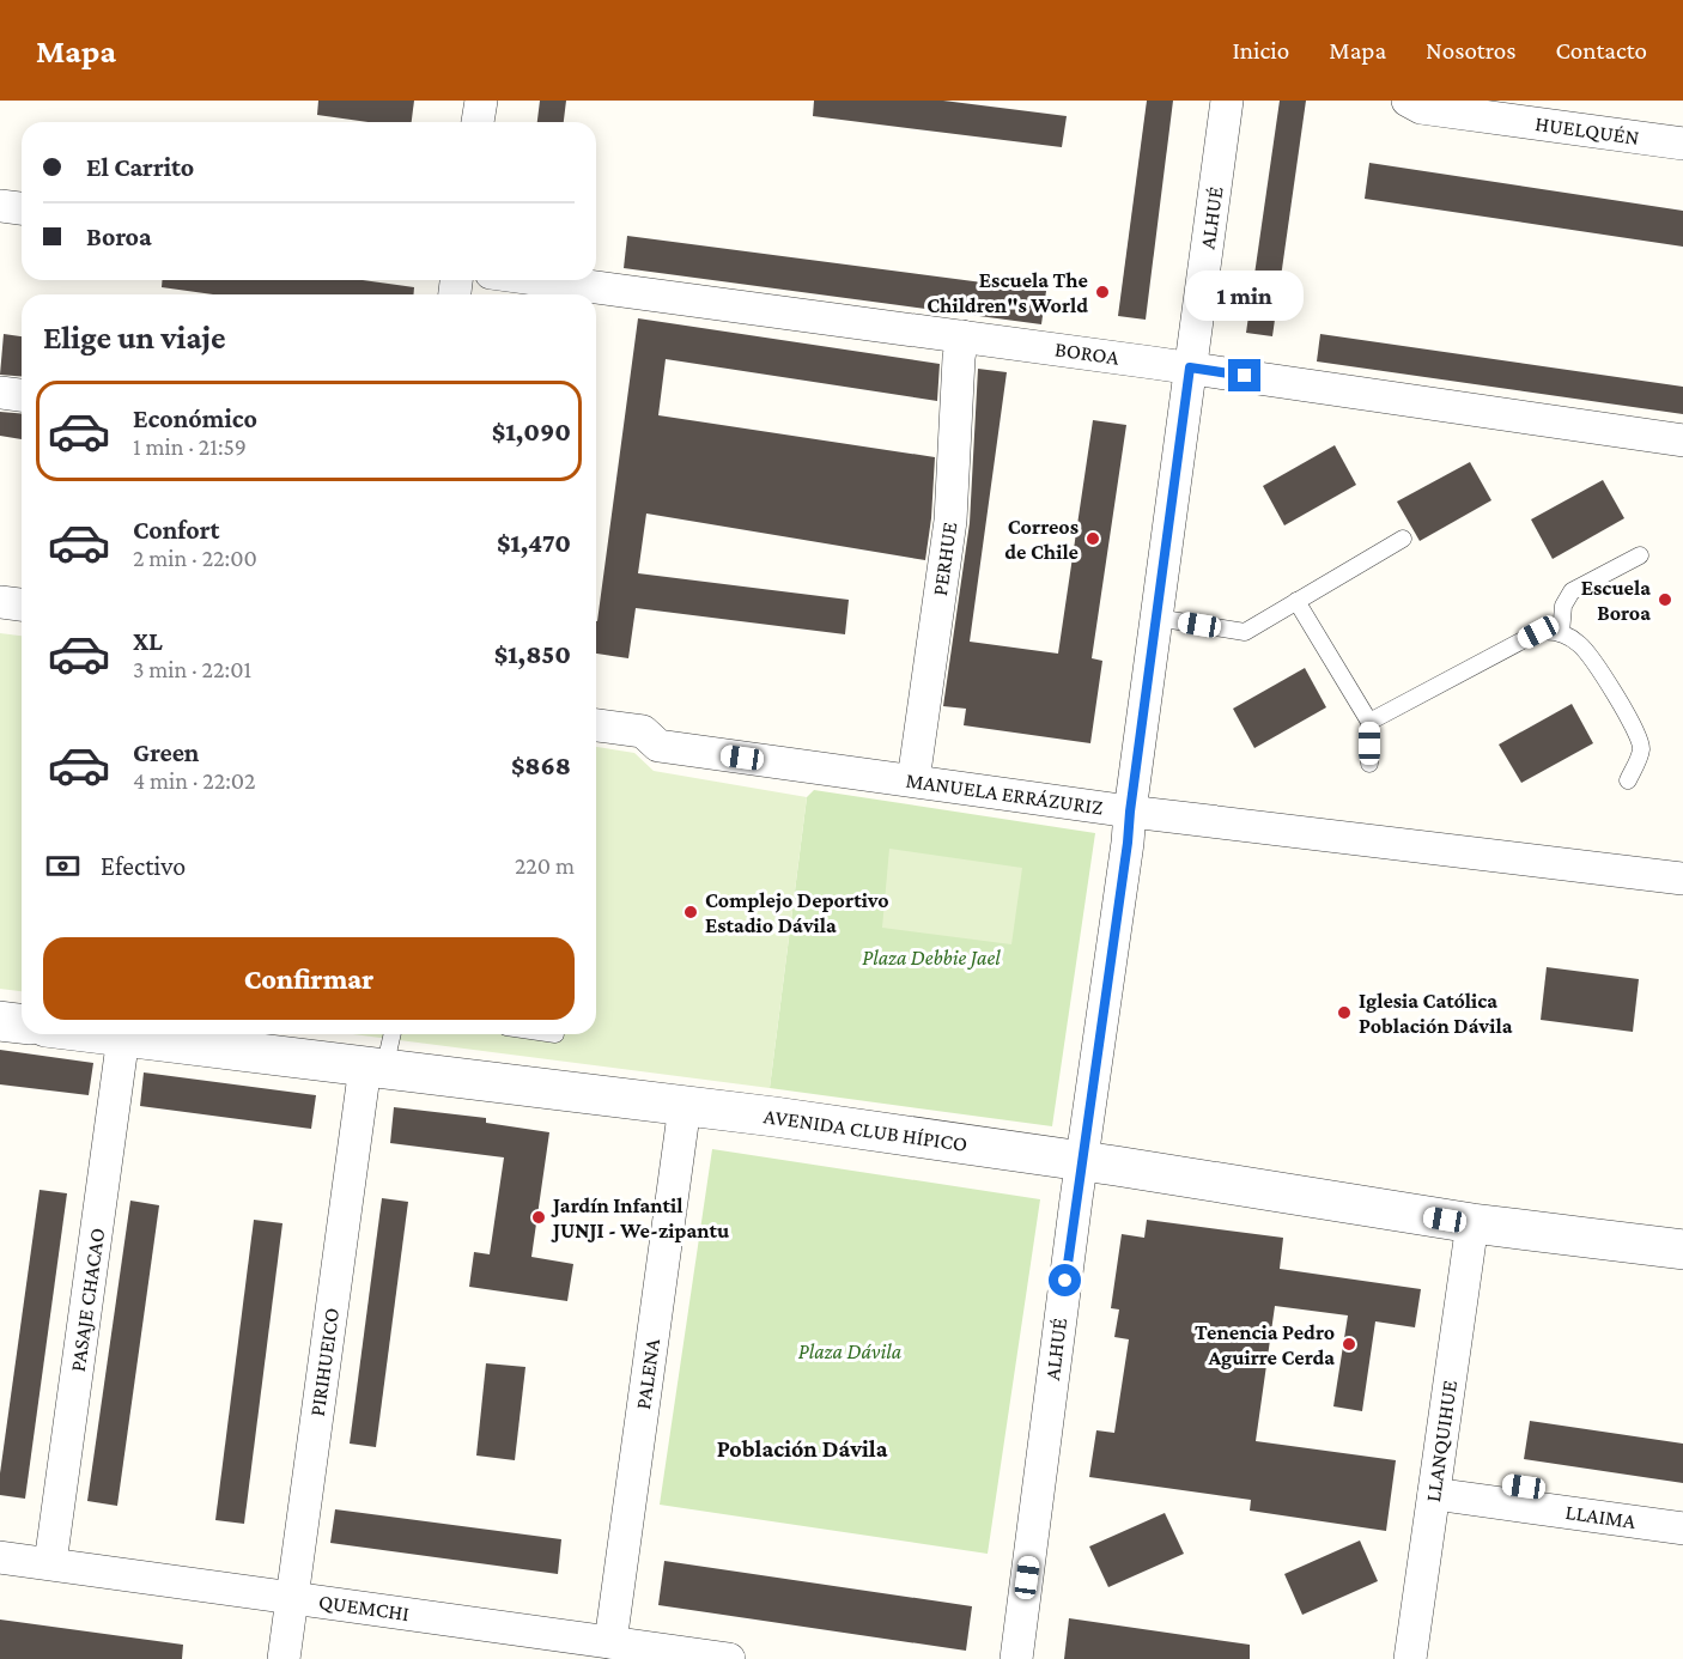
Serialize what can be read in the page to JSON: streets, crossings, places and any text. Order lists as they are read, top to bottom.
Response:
{
  "streets": {
    "street": [
      "HUELQUÉN",
      "ALHUÉ",
      "BOROA",
      "PERHUE",
      "MANUELA ERRÁZURIZ",
      "AVENIDA CLUB HÍPICO",
      "PASAJE CHACAO",
      "PIRIHUEICO",
      "PALENA",
      "LLANQUIHUE",
      "LLAIMA",
      "QUEMCHI"
    ]
  },
  "crossings": [
    ["ALHUÉ", "BOROA"],
    ["ALHUÉ", "MANUELA ERRÁZURIZ"],
    ["ALHUÉ", "AVENIDA CLUB HÍPICO"],
    ["BOROA", "PERHUE"],
    ["PERHUE", "MANUELA ERRÁZURIZ"],
    ["AVENIDA CLUB HÍPICO", "PASAJE CHACAO"],
    ["AVENIDA CLUB HÍPICO", "PIRIHUEICO"],
    ["AVENIDA CLUB HÍPICO", "PALENA"],
    ["AVENIDA CLUB HÍPICO", "LLANQUIHUE"],
    ["PASAJE CHACAO", "QUEMCHI"],
    ["PIRIHUEICO", "QUEMCHI"],
    ["PALENA", "QUEMCHI"],
    ["LLANQUIHUE", "LLAIMA"]
  ],
  "districts": ["Población Dávila"],
  "parks": ["Plaza Debbie Jael", "Plaza Dávila"],
  "places": [
    "Escuela The Children\"s World",
    "Correos de Chile",
    "Escuela Boroa",
    "Complejo Deportivo Estadio Dávila",
    "Iglesia Católica Población Dávila",
    "Jardín Infantil JUNJI - We-zipantu",
    "Tenencia Pedro Aguirre Cerda"
  ],
  "page": {
    "header": "Mapa",
    "nav": [
      "Inicio",
      "Mapa",
      "Nosotros",
      "Contacto"
    ],
    "banner": ["El Carrito", "Boroa"],
    "bubble": "1 min",
    "heading": "Elige un viaje",
    "list": [
      {
        "name": "Económico",
        "note": "1 min · 21:59",
        "value": "$1,090"
      },
      {
        "name": "Confort",
        "note": "2 min · 22:00",
        "value": "$1,470"
      },
      {
        "name": "XL",
        "note": "3 min · 22:01",
        "value": "$1,850"
      },
      {
        "name": "Green",
        "note": "4 min · 22:02",
        "value": "$868"
      }
    ],
    "pay": ["Efectivo", "220 m"],
    "buttons": "Confirmar"
  }
}
